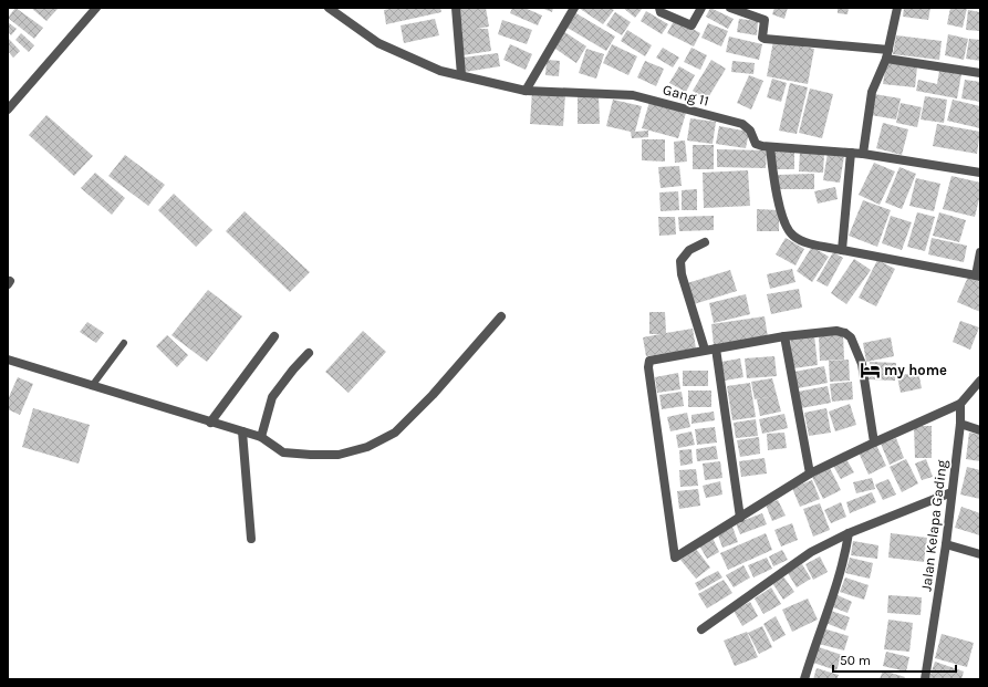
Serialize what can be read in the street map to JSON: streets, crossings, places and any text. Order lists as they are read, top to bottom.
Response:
{
  "streets": {
    "street": ["Gang 11", "Jalan Kelapa Gading"]
  },
  "places": {
    "hotel": ["my home"]
  },
  "scale_bar": "50 m"
}
